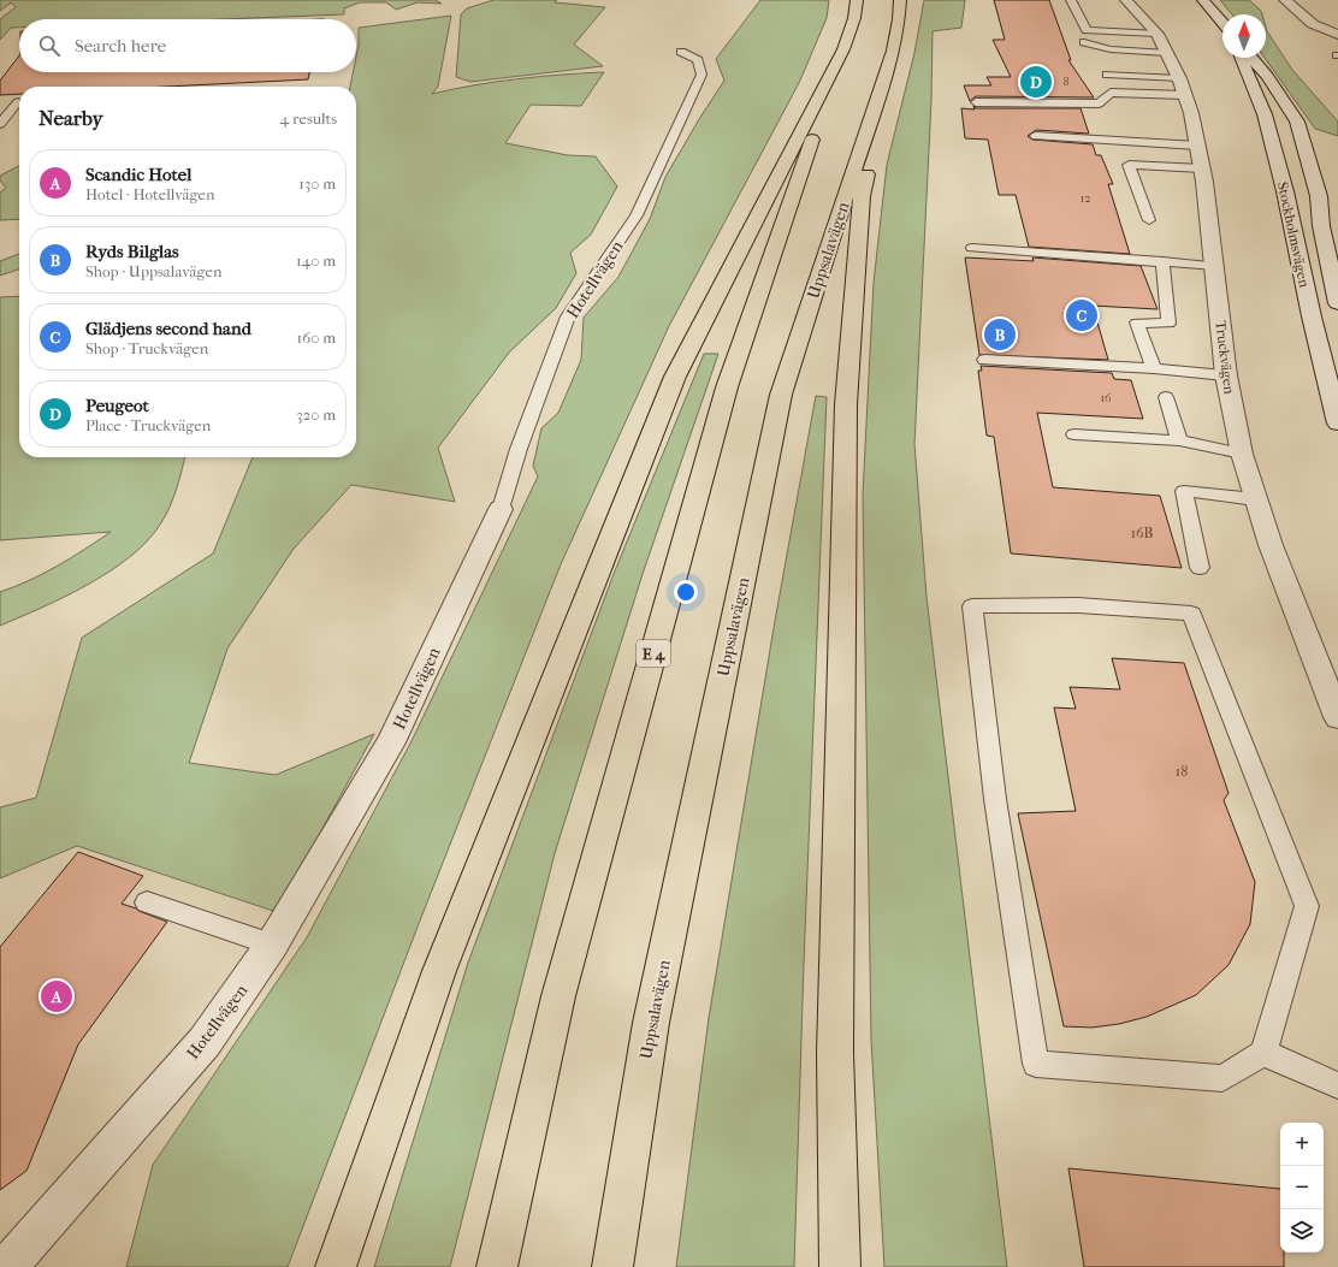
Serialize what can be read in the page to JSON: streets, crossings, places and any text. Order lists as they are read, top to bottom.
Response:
{
  "streets": {
    "highway": ["Uppsalavägen", "E 4"],
    "street": ["Stockholmsvägen", "Hotellvägen", "Truckvägen"]
  },
  "house_numbers": [
    "8",
    "12",
    "16",
    "16B",
    "18"
  ],
  "north": "top",
  "page": {
    "search": "Search here",
    "pins": [
      "D",
      "C",
      "B",
      "A"
    ],
    "heading": ["Nearby", "4 results"],
    "list": [
      {
        "mark": "A",
        "name": "Scandic Hotel",
        "note": "Hotel · Hotellvägen",
        "value": "130 m"
      },
      {
        "mark": "B",
        "name": "Ryds Bilglas",
        "note": "Shop · Uppsalavägen",
        "value": "140 m"
      },
      {
        "mark": "C",
        "name": "Glädjens second hand",
        "note": "Shop · Truckvägen",
        "value": "160 m"
      },
      {
        "mark": "D",
        "name": "Peugeot",
        "note": "Place · Truckvägen",
        "value": "320 m"
      }
    ],
    "map_buttons": ["+", "−"]
  }
}
